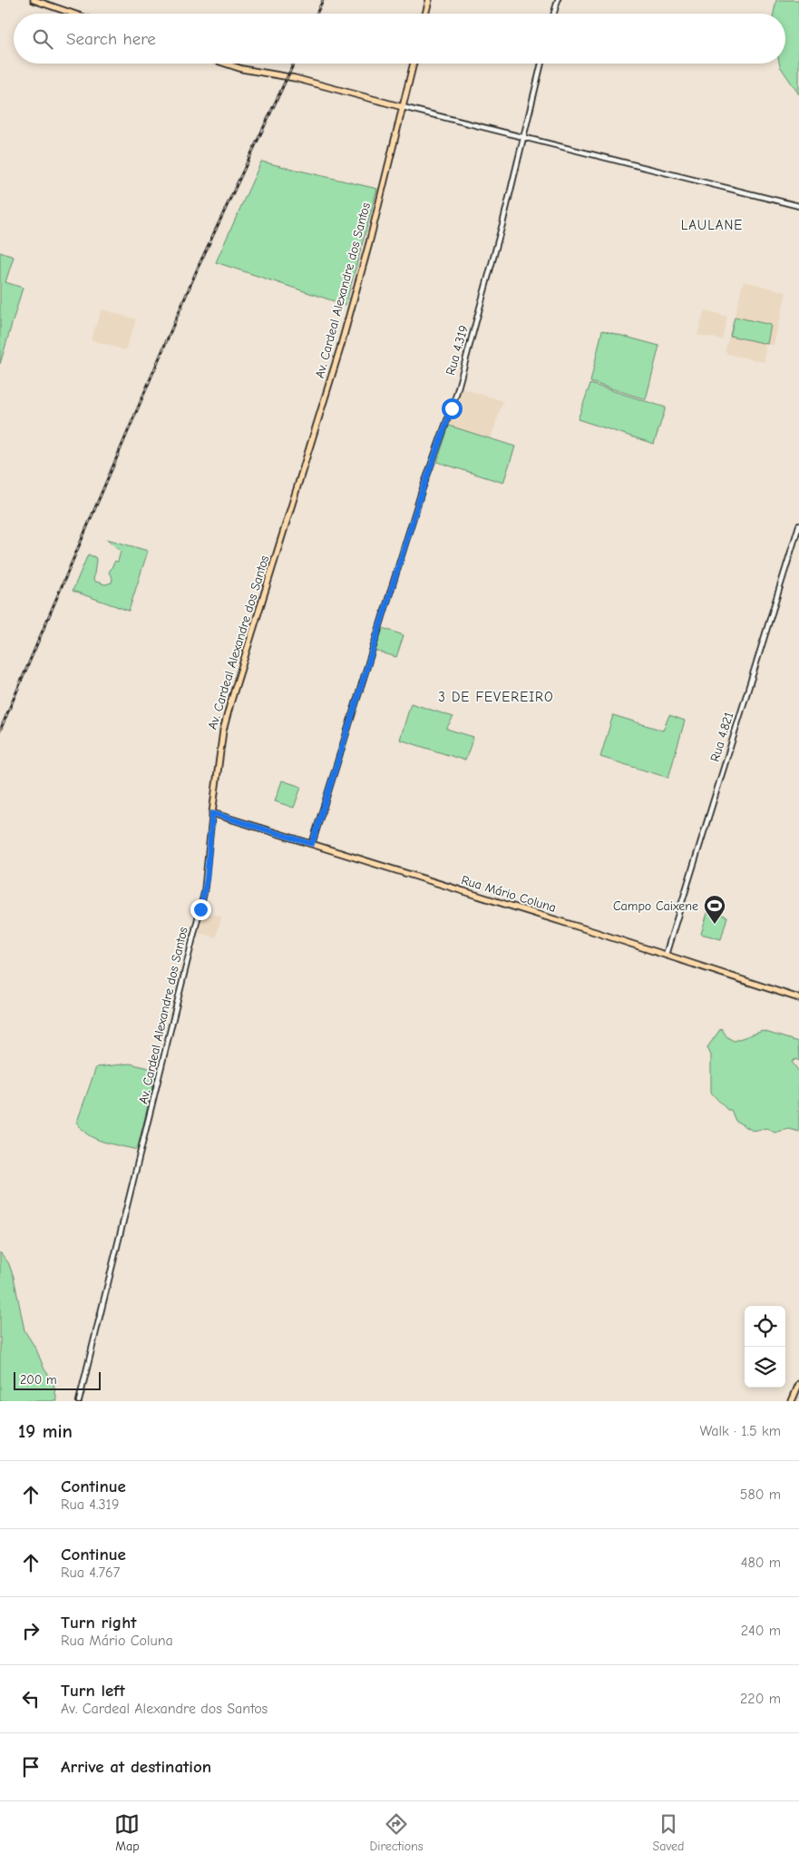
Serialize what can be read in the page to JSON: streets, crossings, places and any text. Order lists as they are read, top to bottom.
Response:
{
  "streets": {
    "main road": ["Av. Cardeal Alexandre dos Santos", "Rua Mário Coluna"],
    "street": ["Rua 4.319", "Rua 4.821"]
  },
  "crossings": [
    ["Av. Cardeal Alexandre dos Santos", "Rua Mário Coluna"],
    ["Rua 4.319", "Rua Mário Coluna"],
    ["Rua 4.821", "Rua Mário Coluna"]
  ],
  "districts": ["LAULANE", "3 DE FEVEREIRO"],
  "places": {
    "sports": ["Campo Caixene"]
  },
  "scale_bar": "200 m",
  "page": {
    "search": "Search here",
    "scale": "200 m",
    "heading": ["19 min", "Walk · 1.5 km"],
    "list": [
      ["Continue", "Rua 4.319", "580 m"],
      ["Continue", "Rua 4.767", "480 m"],
      ["Turn right", "Rua Mário Coluna", "240 m"],
      ["Turn left", "Av. Cardeal Alexandre dos Santos", "220 m"],
      "Arrive at destination"
    ],
    "nav": ["Map", "Directions", "Saved"]
  }
}
